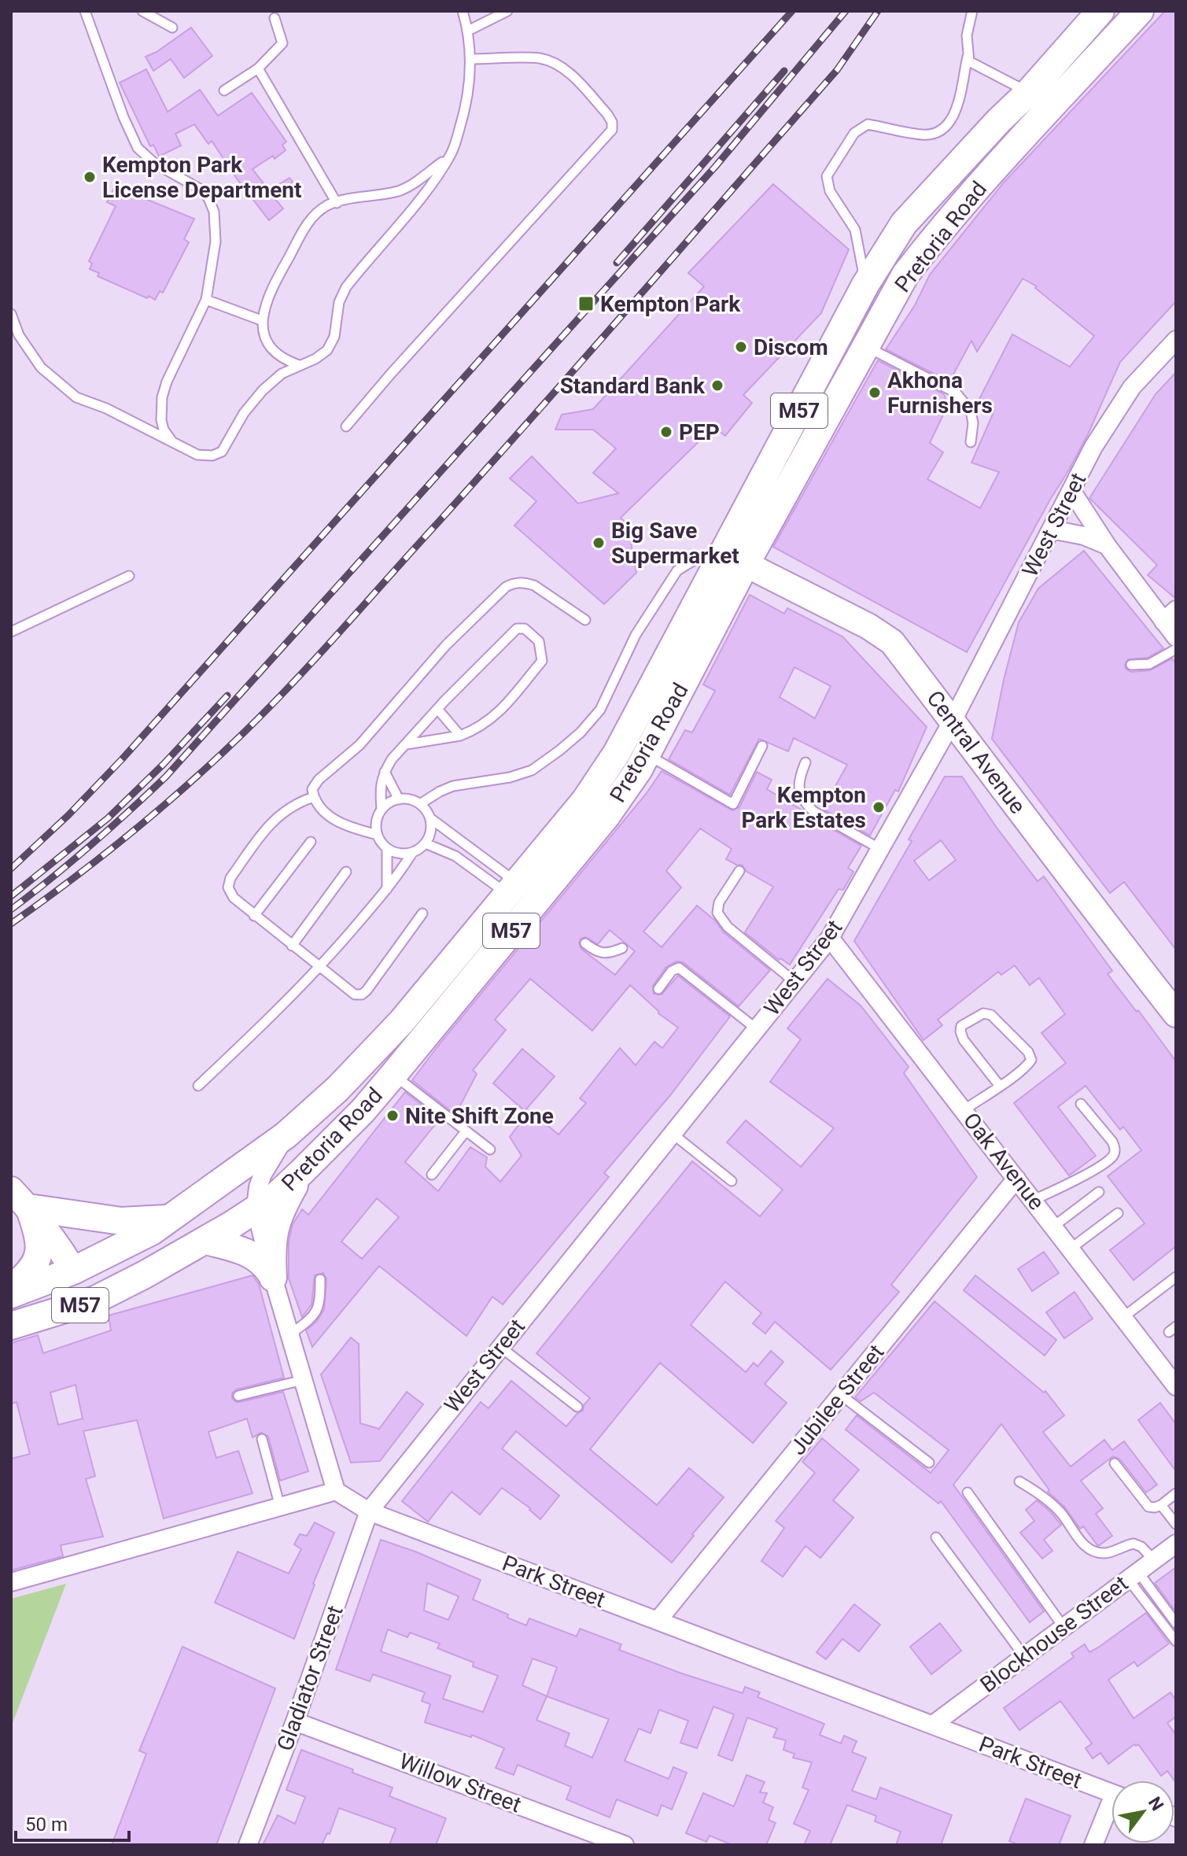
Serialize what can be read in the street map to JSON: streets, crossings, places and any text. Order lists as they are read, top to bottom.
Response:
{
  "streets": {
    "main road": ["Pretoria Road", "M57", "Central Avenue"],
    "street": [
      "West Street",
      "Oak Avenue",
      "Jubilee Street",
      "Park Street",
      "Blockhouse Street",
      "Gladiator Street",
      "Willow Street"
    ]
  },
  "crossings": [
    ["Pretoria Road", "Central Avenue"],
    ["West Street", "Central Avenue"],
    ["West Street", "Oak Avenue"],
    ["West Street", "Park Street"],
    ["West Street", "Gladiator Street"],
    ["Oak Avenue", "Jubilee Street"],
    ["Jubilee Street", "Park Street"],
    ["Park Street", "Blockhouse Street"],
    ["Park Street", "Gladiator Street"],
    ["Gladiator Street", "Willow Street"]
  ],
  "places": {
    "other": [
      "Kempton Park License Department",
      "Discom",
      "Standard Bank",
      "Akhona Furnishers",
      "PEP",
      "Big Save Supermarket",
      "Kempton Park Estates",
      "Nite Shift Zone"
    ],
    "transit": ["Kempton Park"]
  },
  "scale_bar": "50 m",
  "north": "top right"
}
